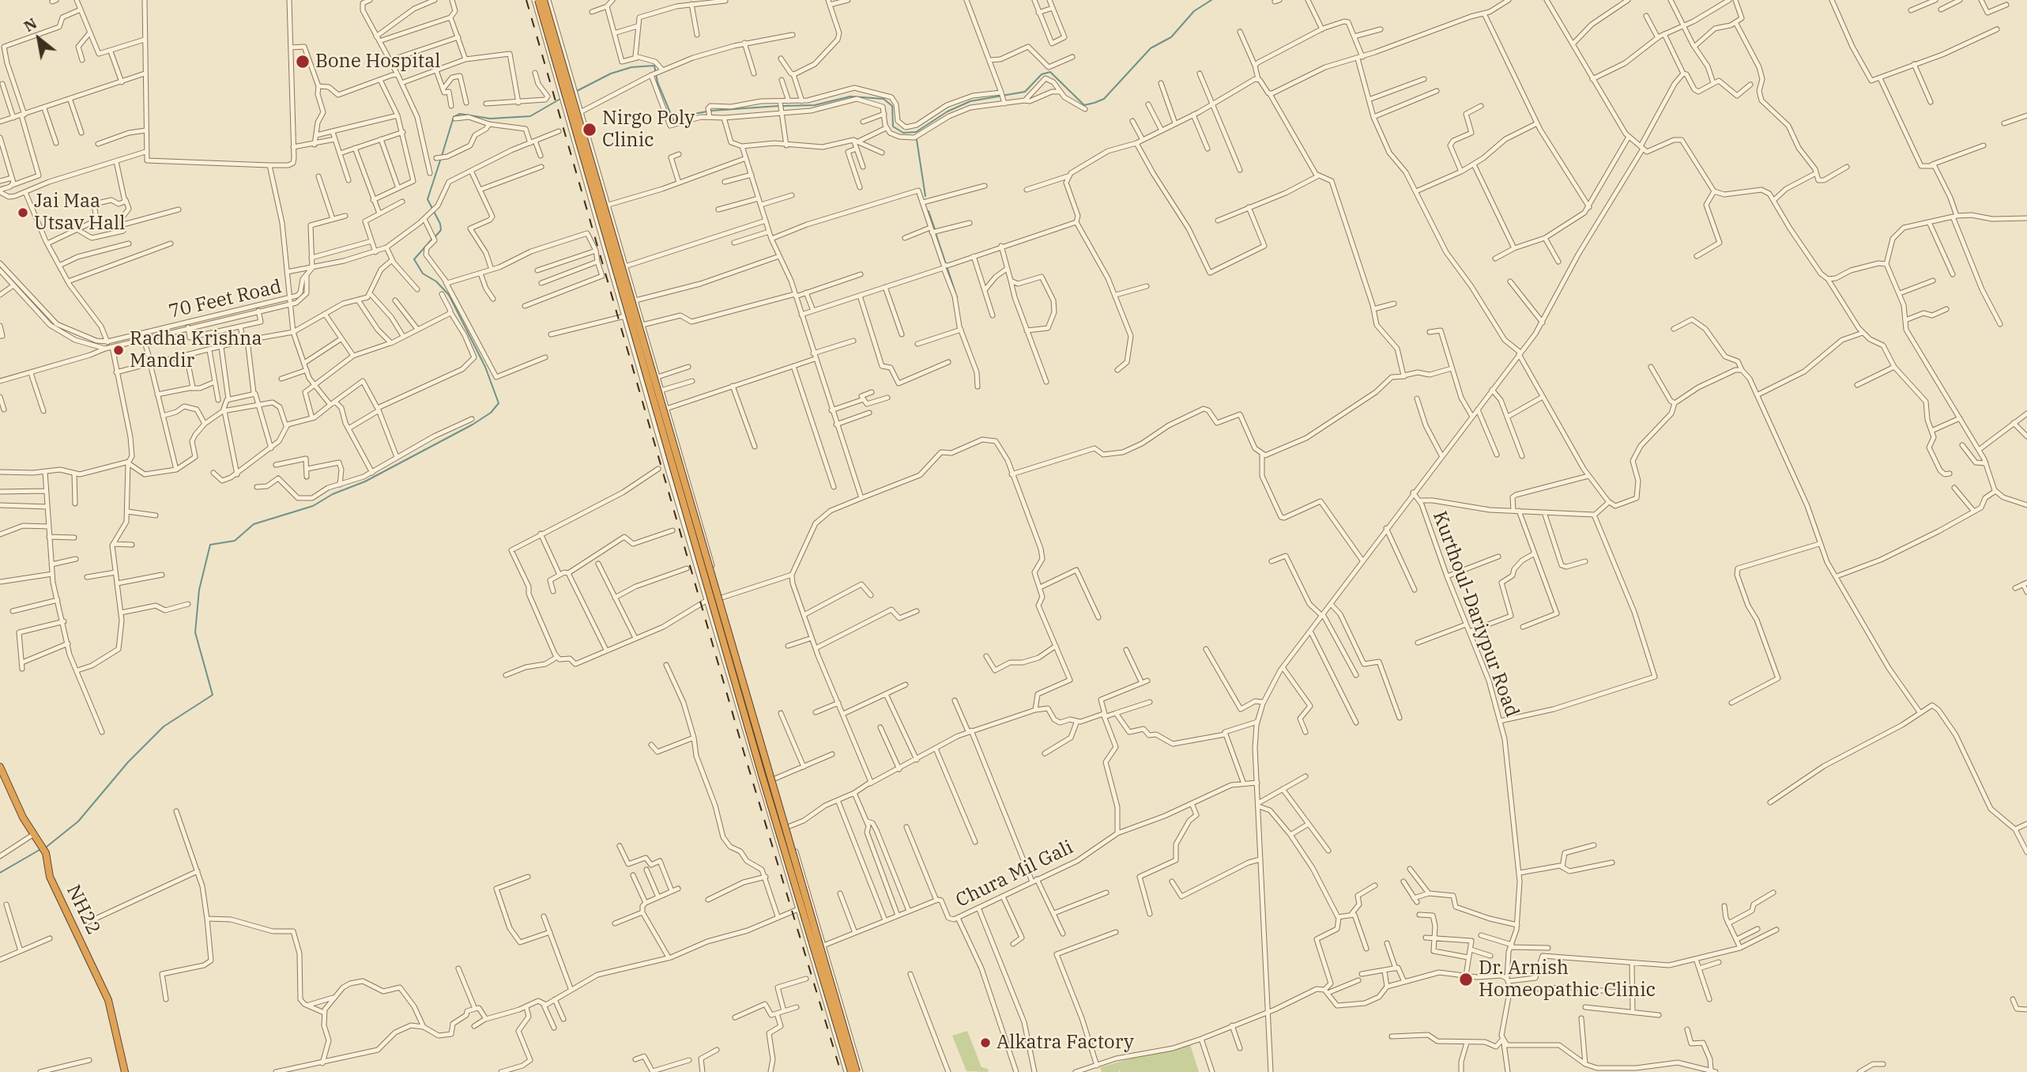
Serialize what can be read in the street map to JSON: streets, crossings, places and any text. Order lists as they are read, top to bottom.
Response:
{
  "streets": {
    "highway": ["NH22"],
    "street": ["70 Feet Road", "Kurthoul-Dariypur Road", "Chura Mil Gali"]
  },
  "places": [
    "Bone Hospital",
    "Nirgo Poly Clinic",
    "Jai Maa Utsav Hall",
    "Radha Krishna Mandir",
    "Dr. Arnish Homeopathic Clinic",
    "Alkatra Factory"
  ],
  "north": "top left"
}
